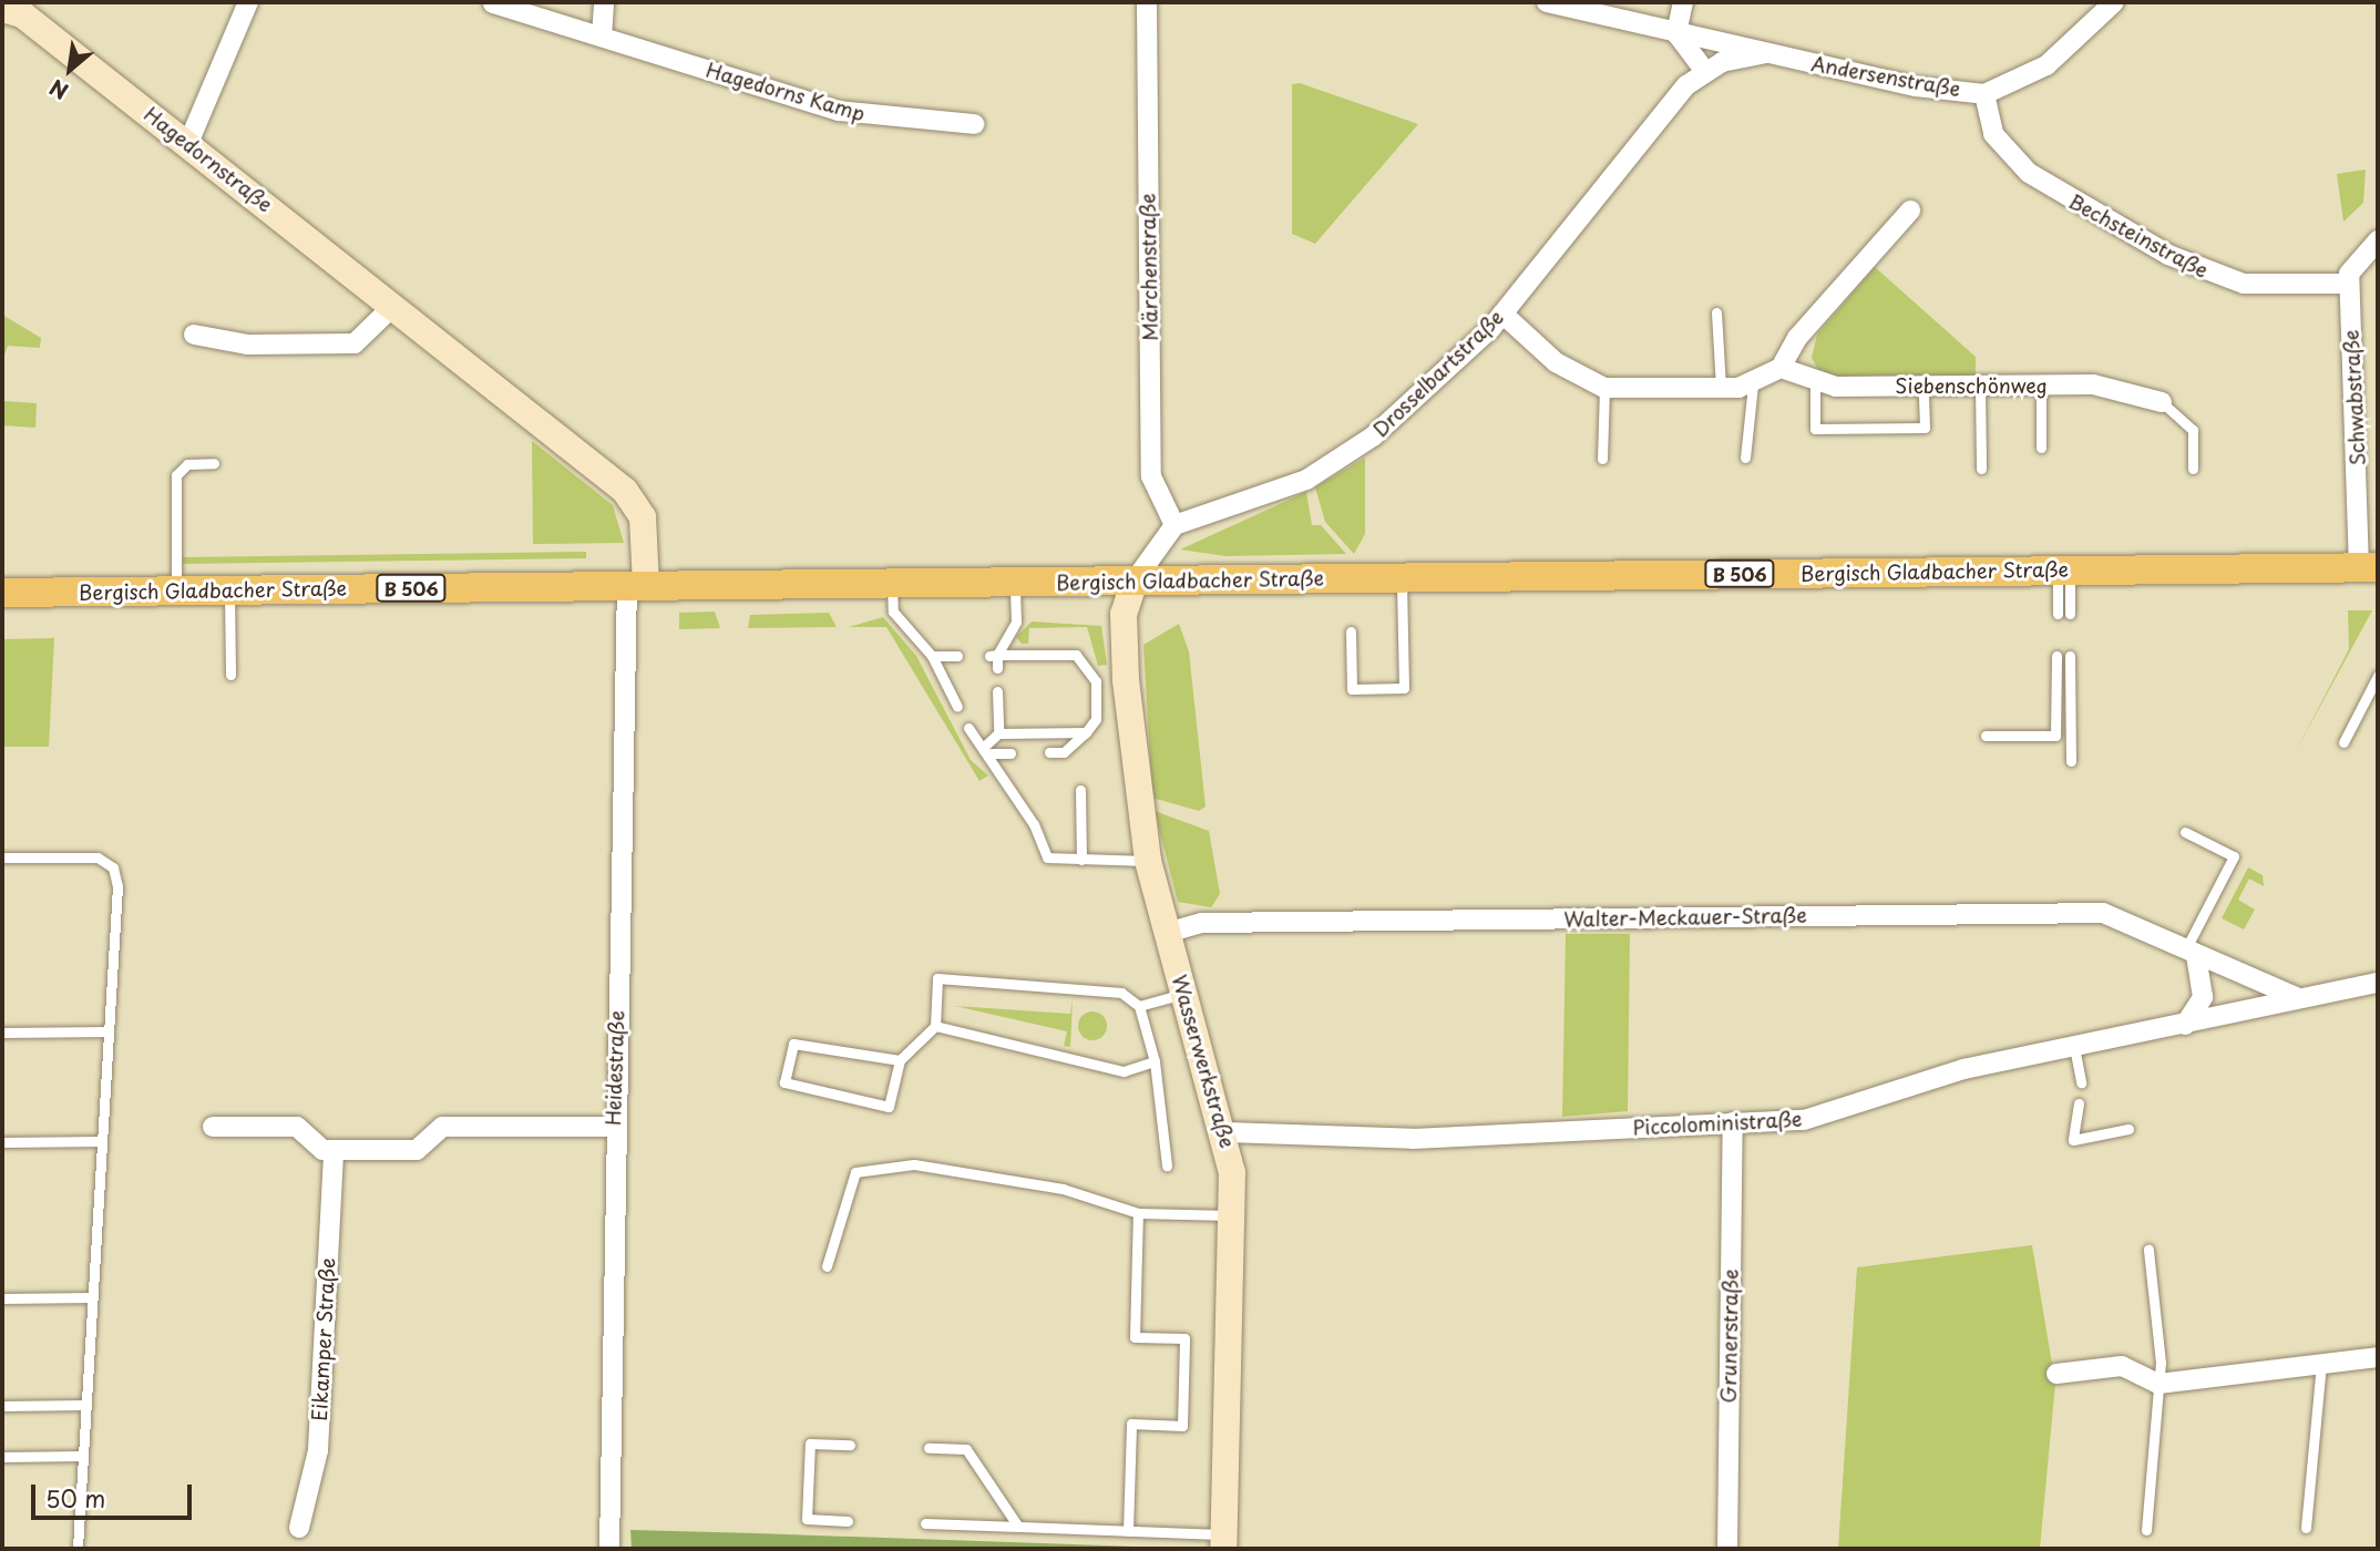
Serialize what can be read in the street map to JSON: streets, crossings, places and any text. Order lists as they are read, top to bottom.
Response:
{
  "streets": {
    "main road": [
      "Hagedornstraße",
      "Bergisch Gladbacher Straße",
      "B 506",
      "Wasserwerkstraße"
    ],
    "street": [
      "Andersenstraße",
      "Hagedorns Kamp",
      "Bechsteinstraße",
      "Märchenstraße",
      "Drosselbartstraße",
      "Siebenschönweg",
      "Schwabstraße",
      "Walter-Meckauer-Straße",
      "Heidestraße",
      "Piccoloministraße",
      "Grunerstraße",
      "Eikamper Straße"
    ]
  },
  "crossings": [
    ["Andersenstraße", "Bechsteinstraße"],
    ["Hagedornstraße", "Bergisch Gladbacher Straße"],
    ["Hagedornstraße", "Heidestraße"],
    ["Bechsteinstraße", "Schwabstraße"],
    ["Märchenstraße", "Drosselbartstraße"],
    ["Schwabstraße", "Bergisch Gladbacher Straße"],
    ["Bergisch Gladbacher Straße", "Wasserwerkstraße"],
    ["Bergisch Gladbacher Straße", "Heidestraße"],
    ["Walter-Meckauer-Straße", "Wasserwerkstraße"],
    ["Walter-Meckauer-Straße", "Piccoloministraße"],
    ["Wasserwerkstraße", "Piccoloministraße"],
    ["Piccoloministraße", "Grunerstraße"]
  ],
  "scale_bar": "50 m",
  "north": "bottom left"
}
